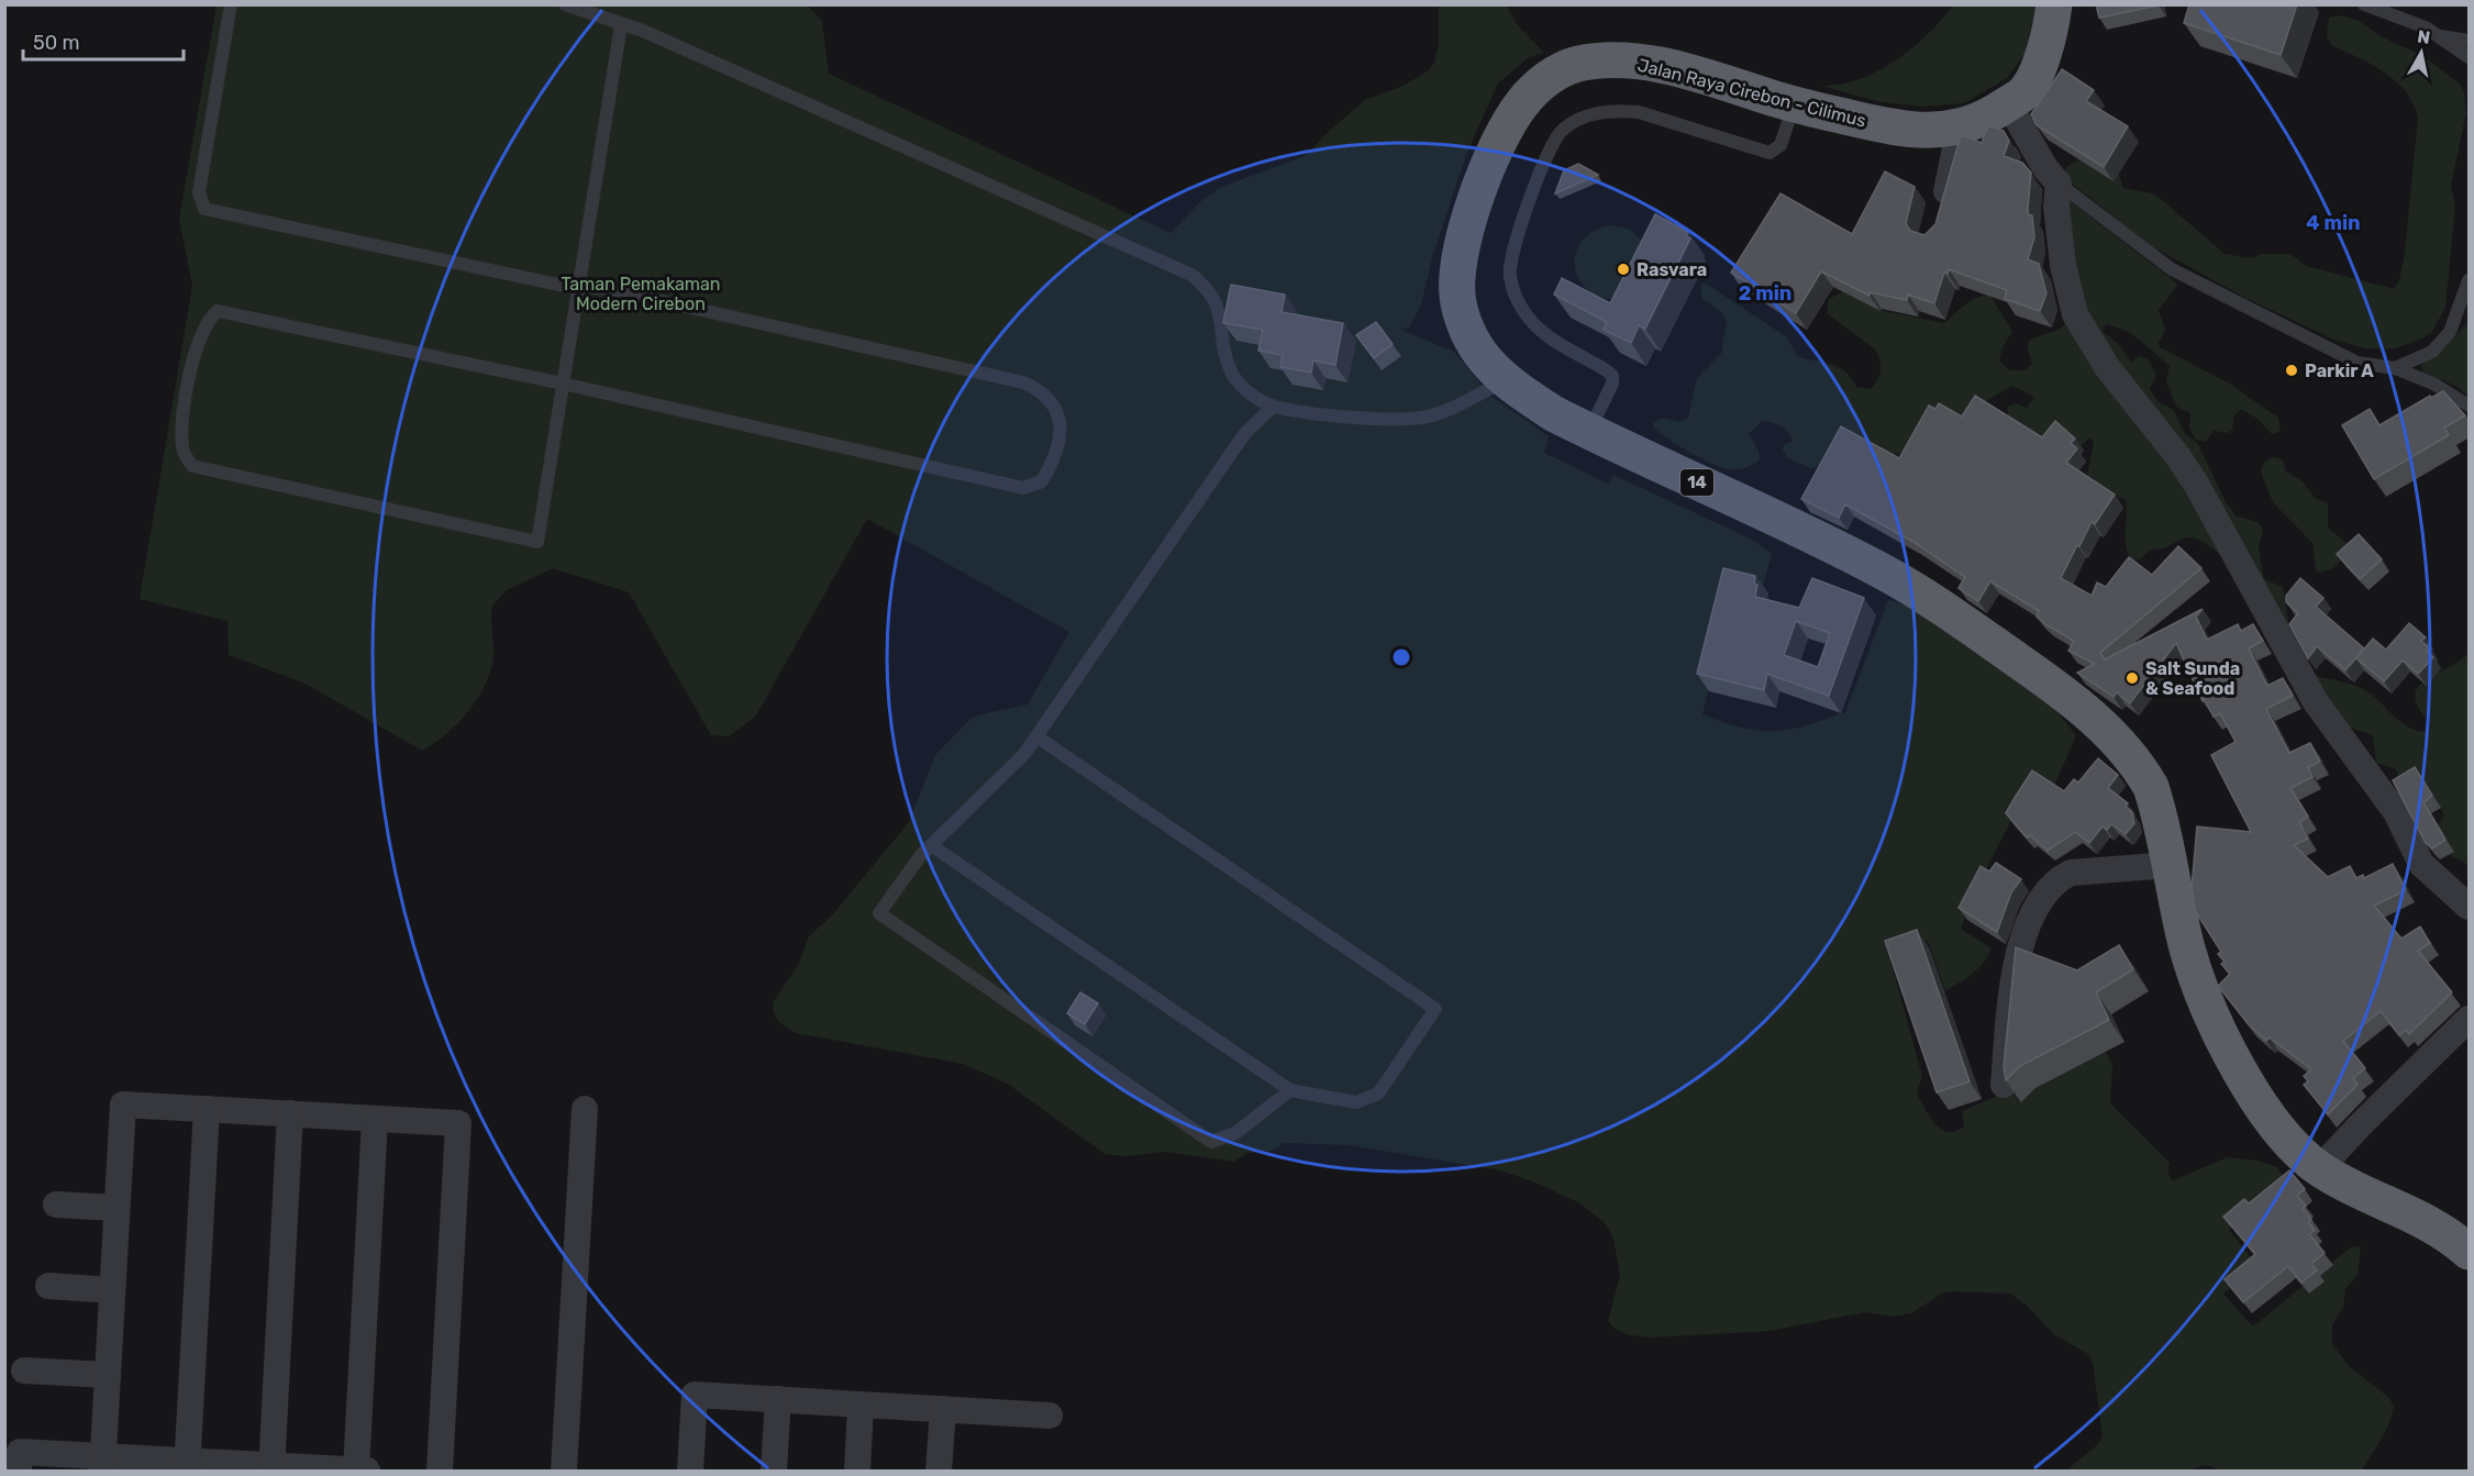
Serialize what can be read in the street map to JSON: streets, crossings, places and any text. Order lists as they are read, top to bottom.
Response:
{
  "streets": {
    "highway": ["Jalan Raya Cirebon - Cilimus", "14"]
  },
  "parks": ["Taman Pemakaman Modern Cirebon"],
  "places": ["Rasvara", "Parkir A", "Salt Sunda & Seafood"],
  "scale_bar": "50 m",
  "north": "top",
  "rings": ["4 min", "2 min"]
}
